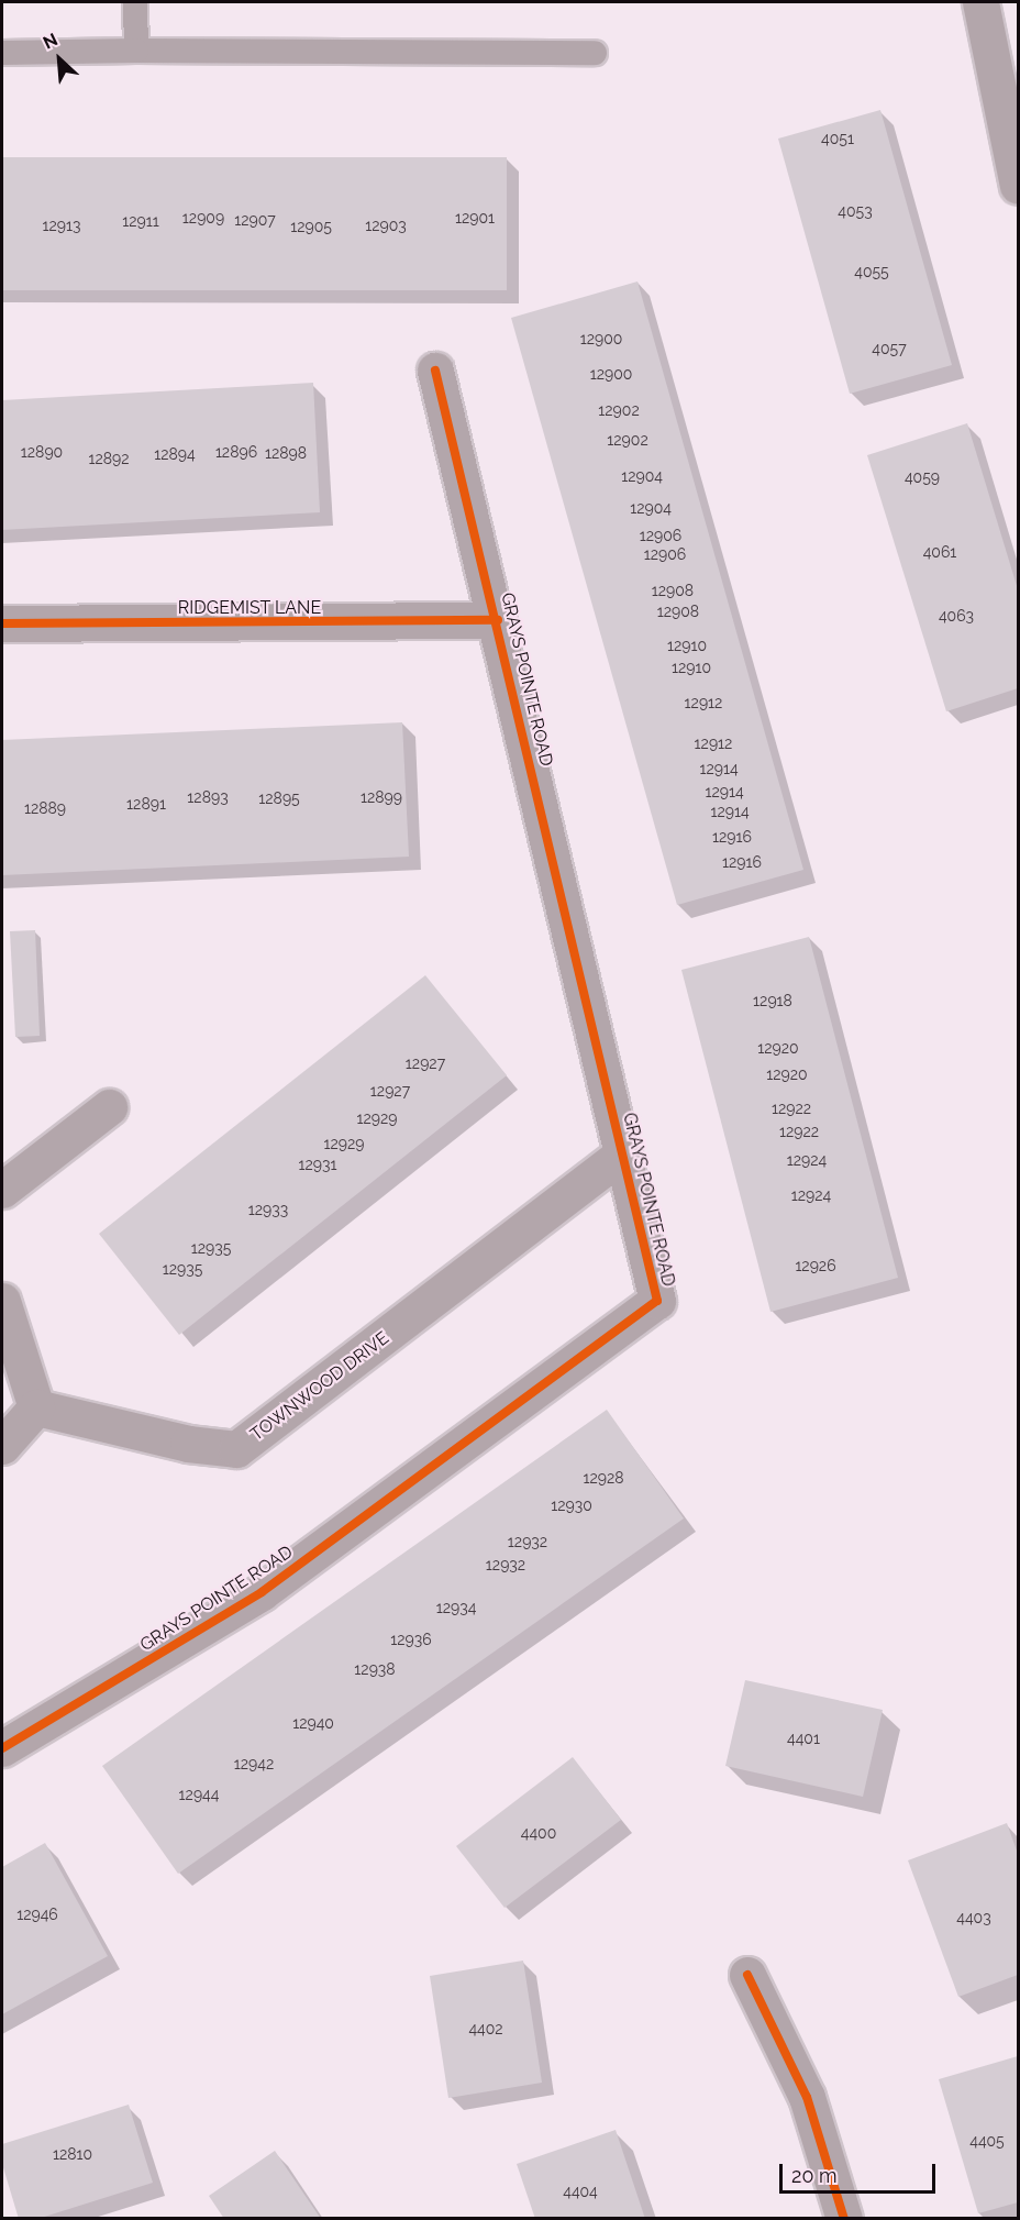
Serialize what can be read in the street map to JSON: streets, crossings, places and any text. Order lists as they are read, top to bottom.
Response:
{
  "streets": {
    "street": ["RIDGEMIST LANE", "GRAYS POINTE ROAD", "TOWNWOOD DRIVE"]
  },
  "crossings": [
    ["RIDGEMIST LANE", "GRAYS POINTE ROAD"],
    ["GRAYS POINTE ROAD", "TOWNWOOD DRIVE"]
  ],
  "house_numbers": [
    "4051",
    "4053",
    "12909",
    "12901",
    "12907",
    "12911",
    "12913",
    "12903",
    "12905",
    "4055",
    "12900",
    "4057",
    "12900",
    "12902",
    "12902",
    "12890",
    "12896",
    "12898",
    "12894",
    "12892",
    "12904",
    "4059",
    "12904",
    "12906",
    "4061",
    "12906",
    "12908",
    "12908",
    "4063",
    "12910",
    "12910",
    "12912",
    "12912",
    "12914",
    "12914",
    "12893",
    "12899",
    "12895",
    "12891",
    "12889",
    "12914",
    "12916",
    "12916",
    "12918",
    "12920",
    "12927",
    "12920",
    "12927",
    "12922",
    "12929",
    "12922",
    "12929",
    "12924",
    "12931",
    "12924",
    "12933",
    "12935",
    "12926",
    "12935",
    "12928",
    "12930",
    "12932",
    "12932",
    "12934",
    "12936",
    "12938",
    "12940",
    "4401",
    "12942",
    "12944",
    "4400",
    "12946",
    "4403",
    "4402",
    "4405",
    "12810",
    "4404"
  ],
  "scale_bar": "20 m",
  "north": "top left"
}
